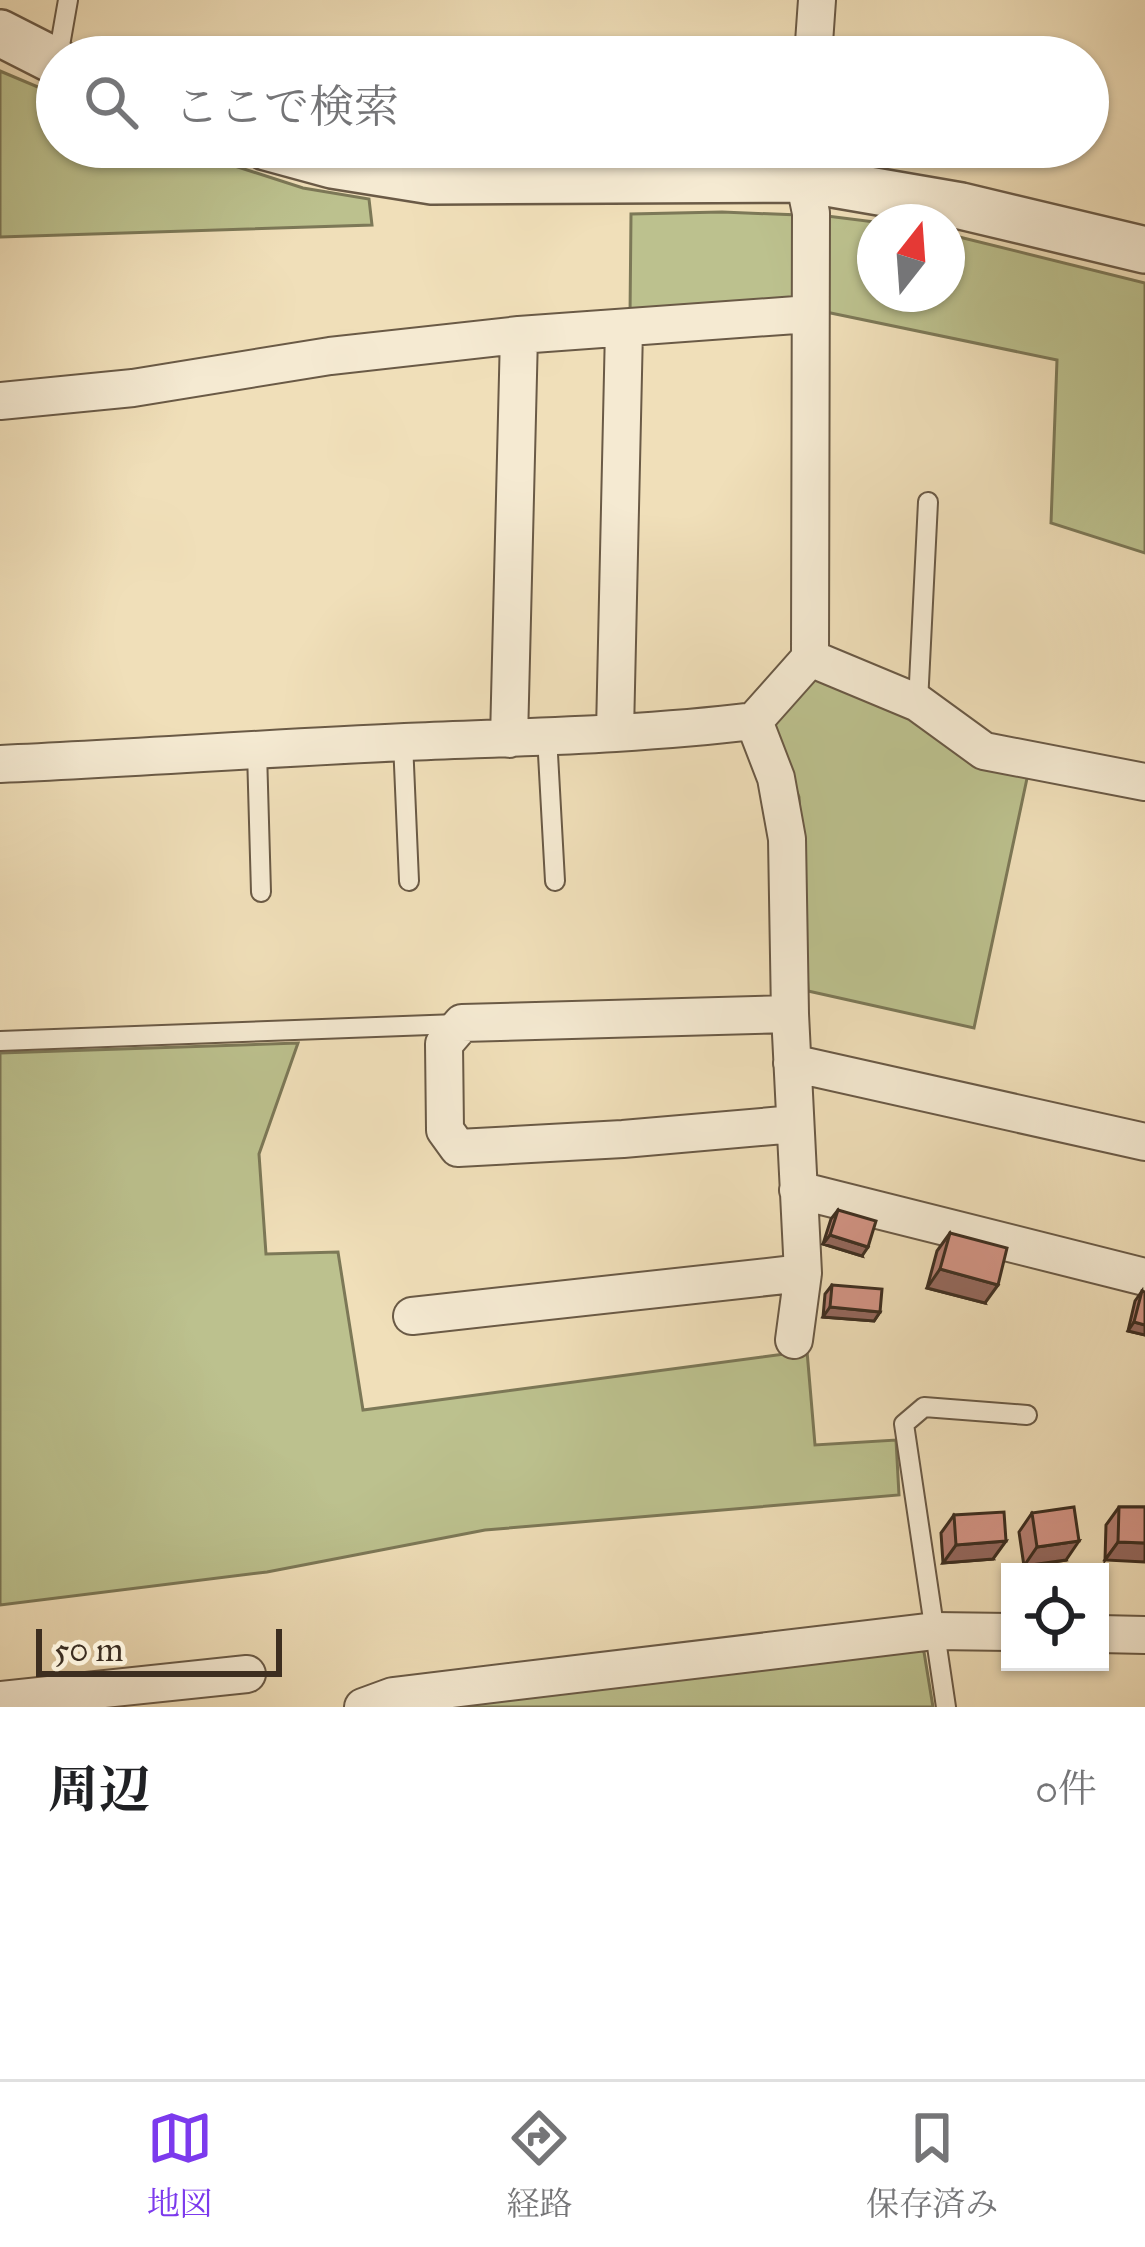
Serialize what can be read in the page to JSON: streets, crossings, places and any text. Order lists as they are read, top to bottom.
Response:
{
  "scale_bar": "50 m",
  "north": "top",
  "page": {
    "search": "ここで検索",
    "scale": "50 m",
    "heading": ["周辺", "0件"],
    "nav": ["地図", "経路", "保存済み"]
  }
}
